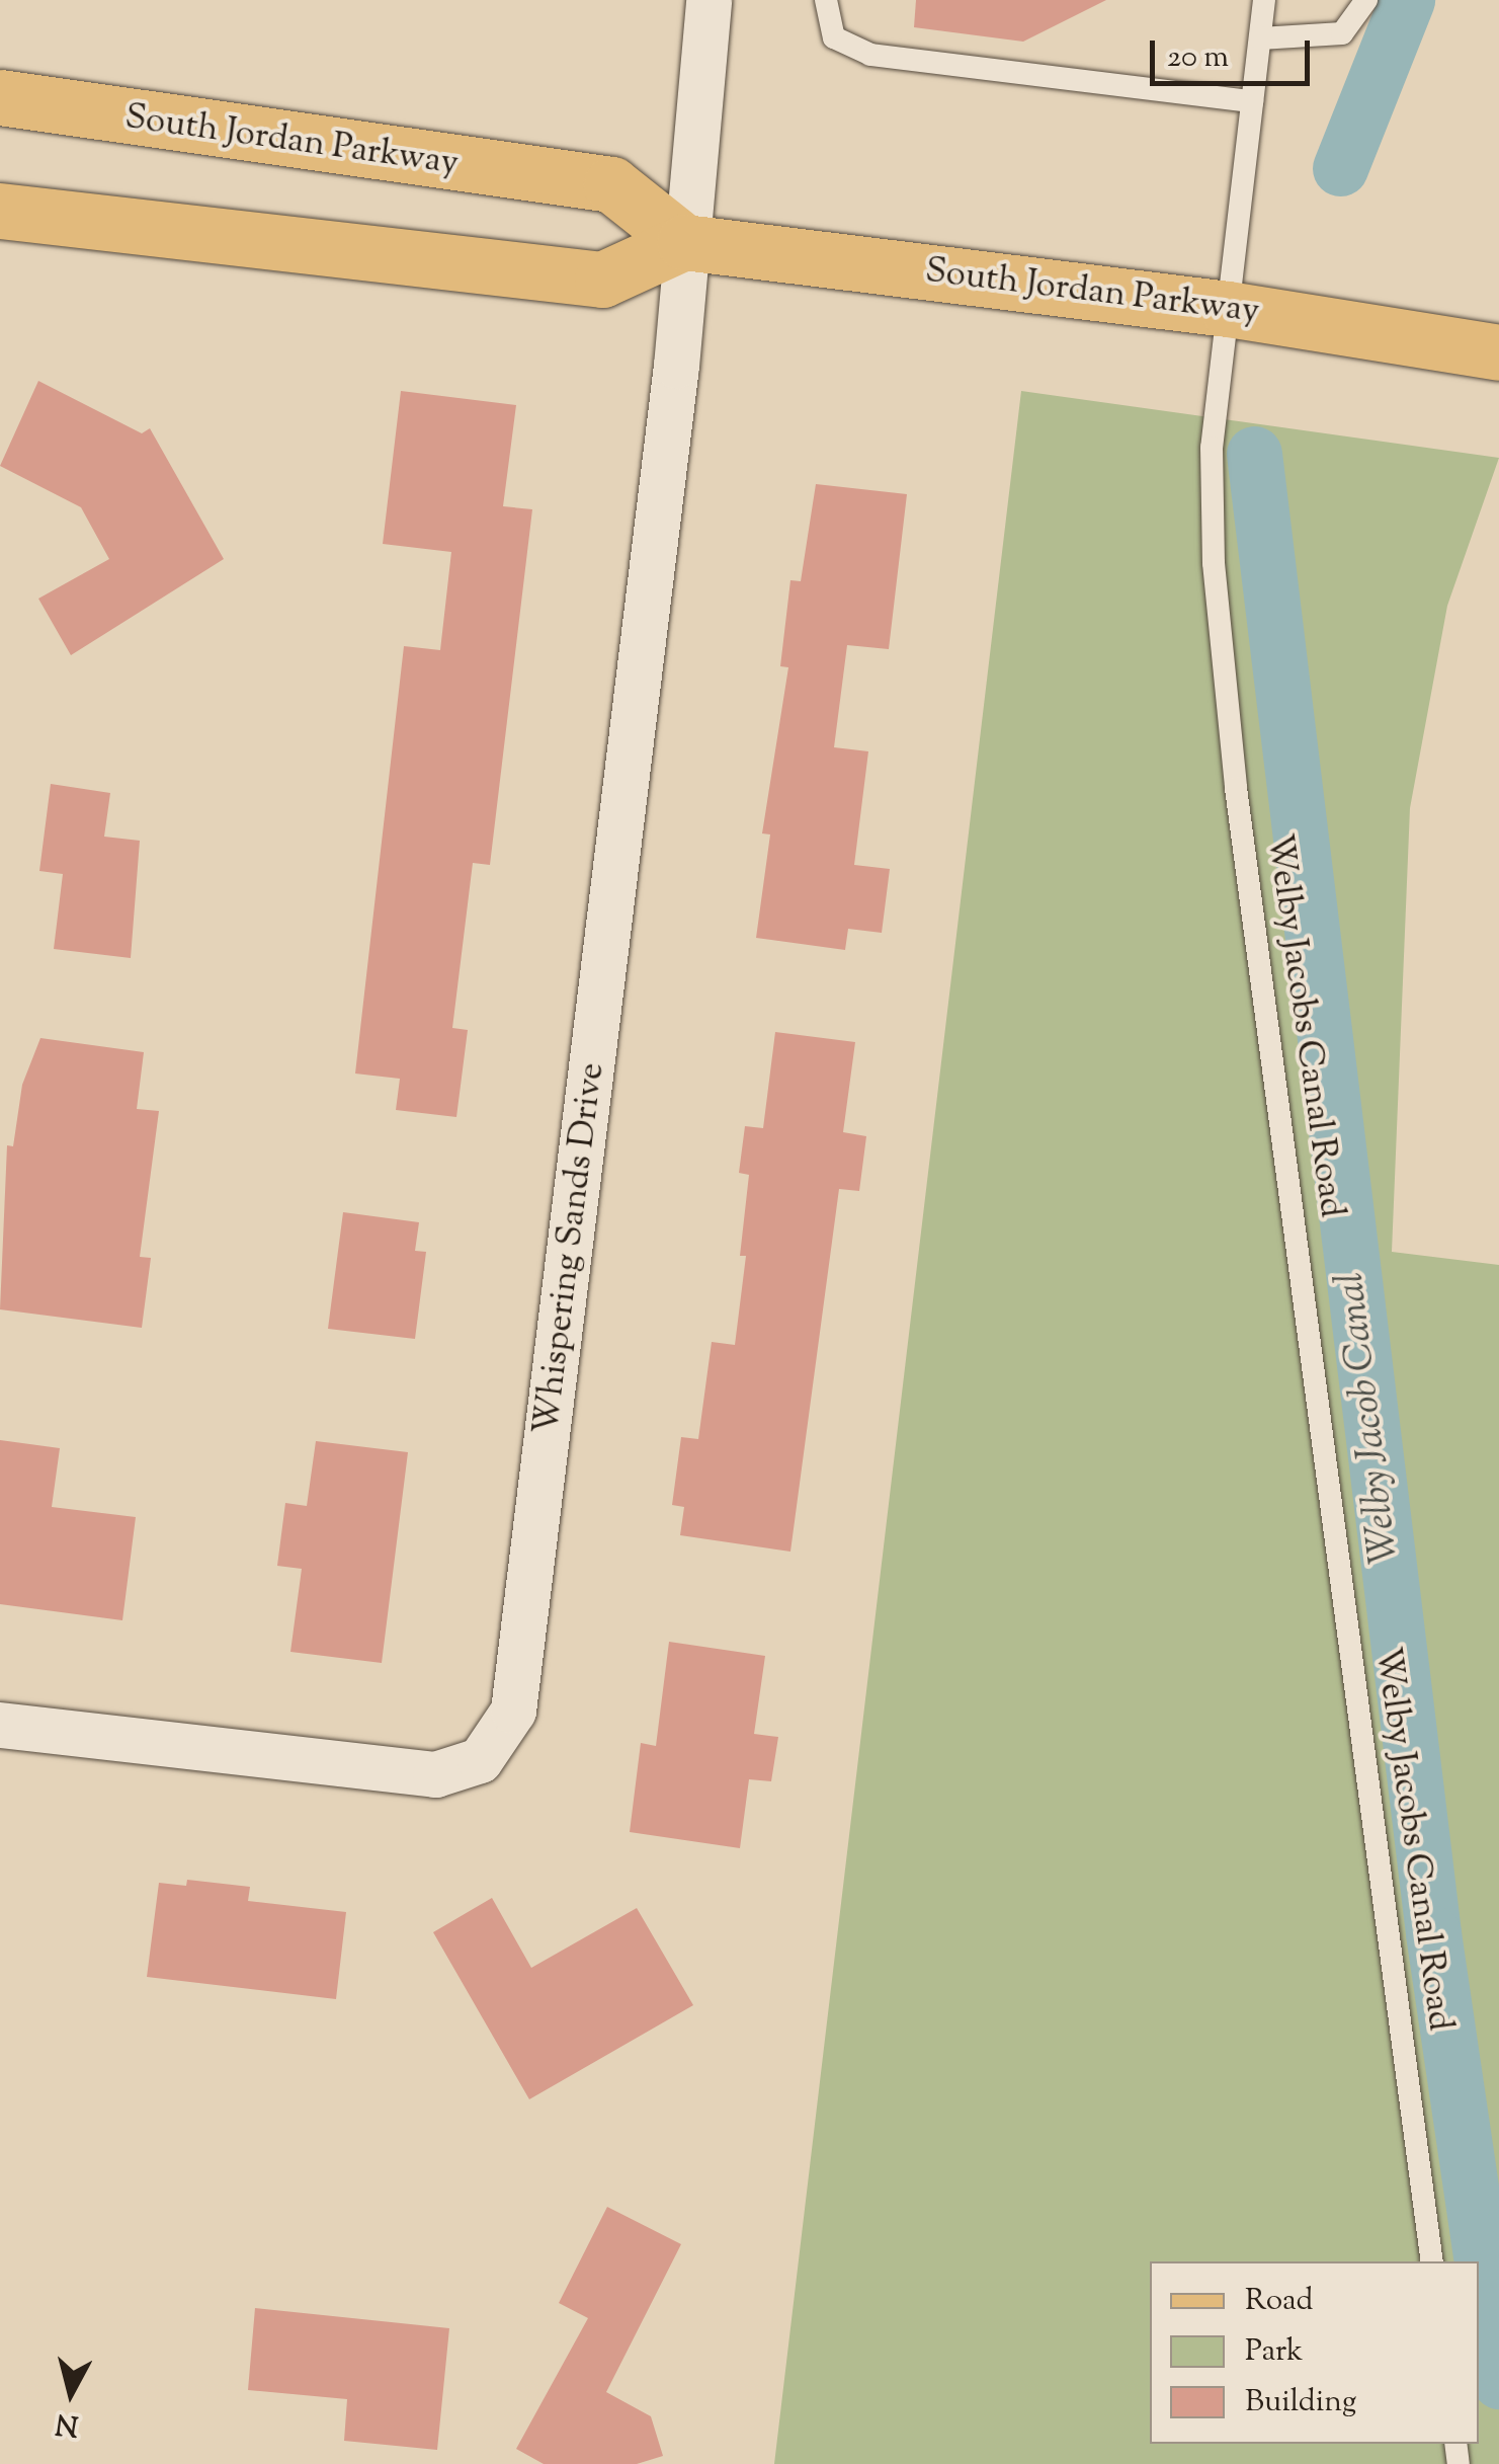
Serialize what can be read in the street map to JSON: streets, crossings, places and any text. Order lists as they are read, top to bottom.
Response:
{
  "streets": {
    "main road": ["South Jordan Parkway"],
    "street": ["Whispering Sands Drive"],
    "lane": ["Welby Jacobs Canal Road"]
  },
  "crossings": [
    ["South Jordan Parkway", "Welby Jacobs Canal Road"],
    ["South Jordan Parkway", "Whispering Sands Drive"]
  ],
  "water": ["Welby Jacob Canal"],
  "legend": ["Road", "Park", "Building"],
  "scale_bar": "20 m",
  "north": "bottom"
}
